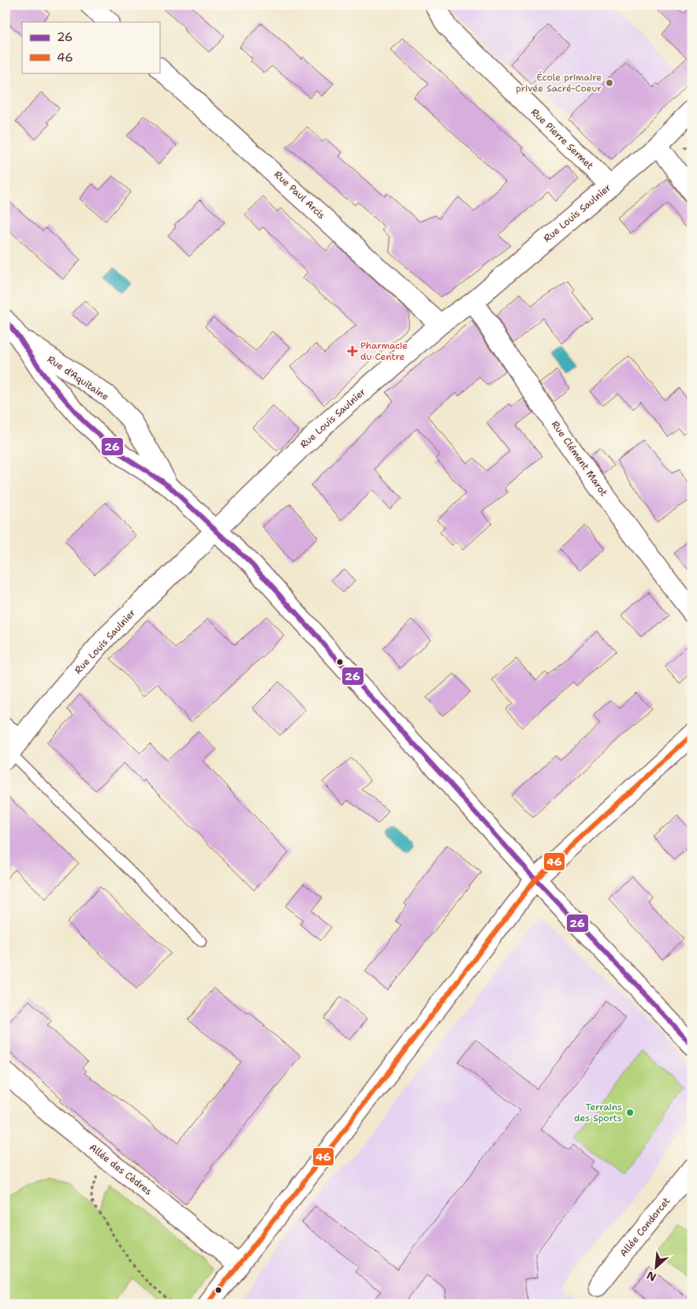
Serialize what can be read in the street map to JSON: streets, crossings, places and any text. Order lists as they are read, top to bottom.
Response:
{
  "streets": {
    "street": [
      "Rue Pierre Sermet",
      "Rue Paul Arcis",
      "Rue Louis Saulnier",
      "Rue d'Aquitaine",
      "Rue Clément Marot",
      "Allée des Cèdres",
      "Allée Condorcet"
    ]
  },
  "crossings": [
    ["Rue Pierre Sermet", "Rue Louis Saulnier"],
    ["Rue Paul Arcis", "Rue Louis Saulnier"],
    ["Rue Louis Saulnier", "Rue d'Aquitaine"],
    ["Rue Louis Saulnier", "Rue Clément Marot"]
  ],
  "places": {
    "other": ["École primaire privée Sacré-Coeur", "Terrains des Sports"],
    "health": ["Pharmacie du Centre"]
  },
  "lines": ["transit line 26", "transit line 46"],
  "legend": ["26", "46"],
  "north": "bottom left"
}
